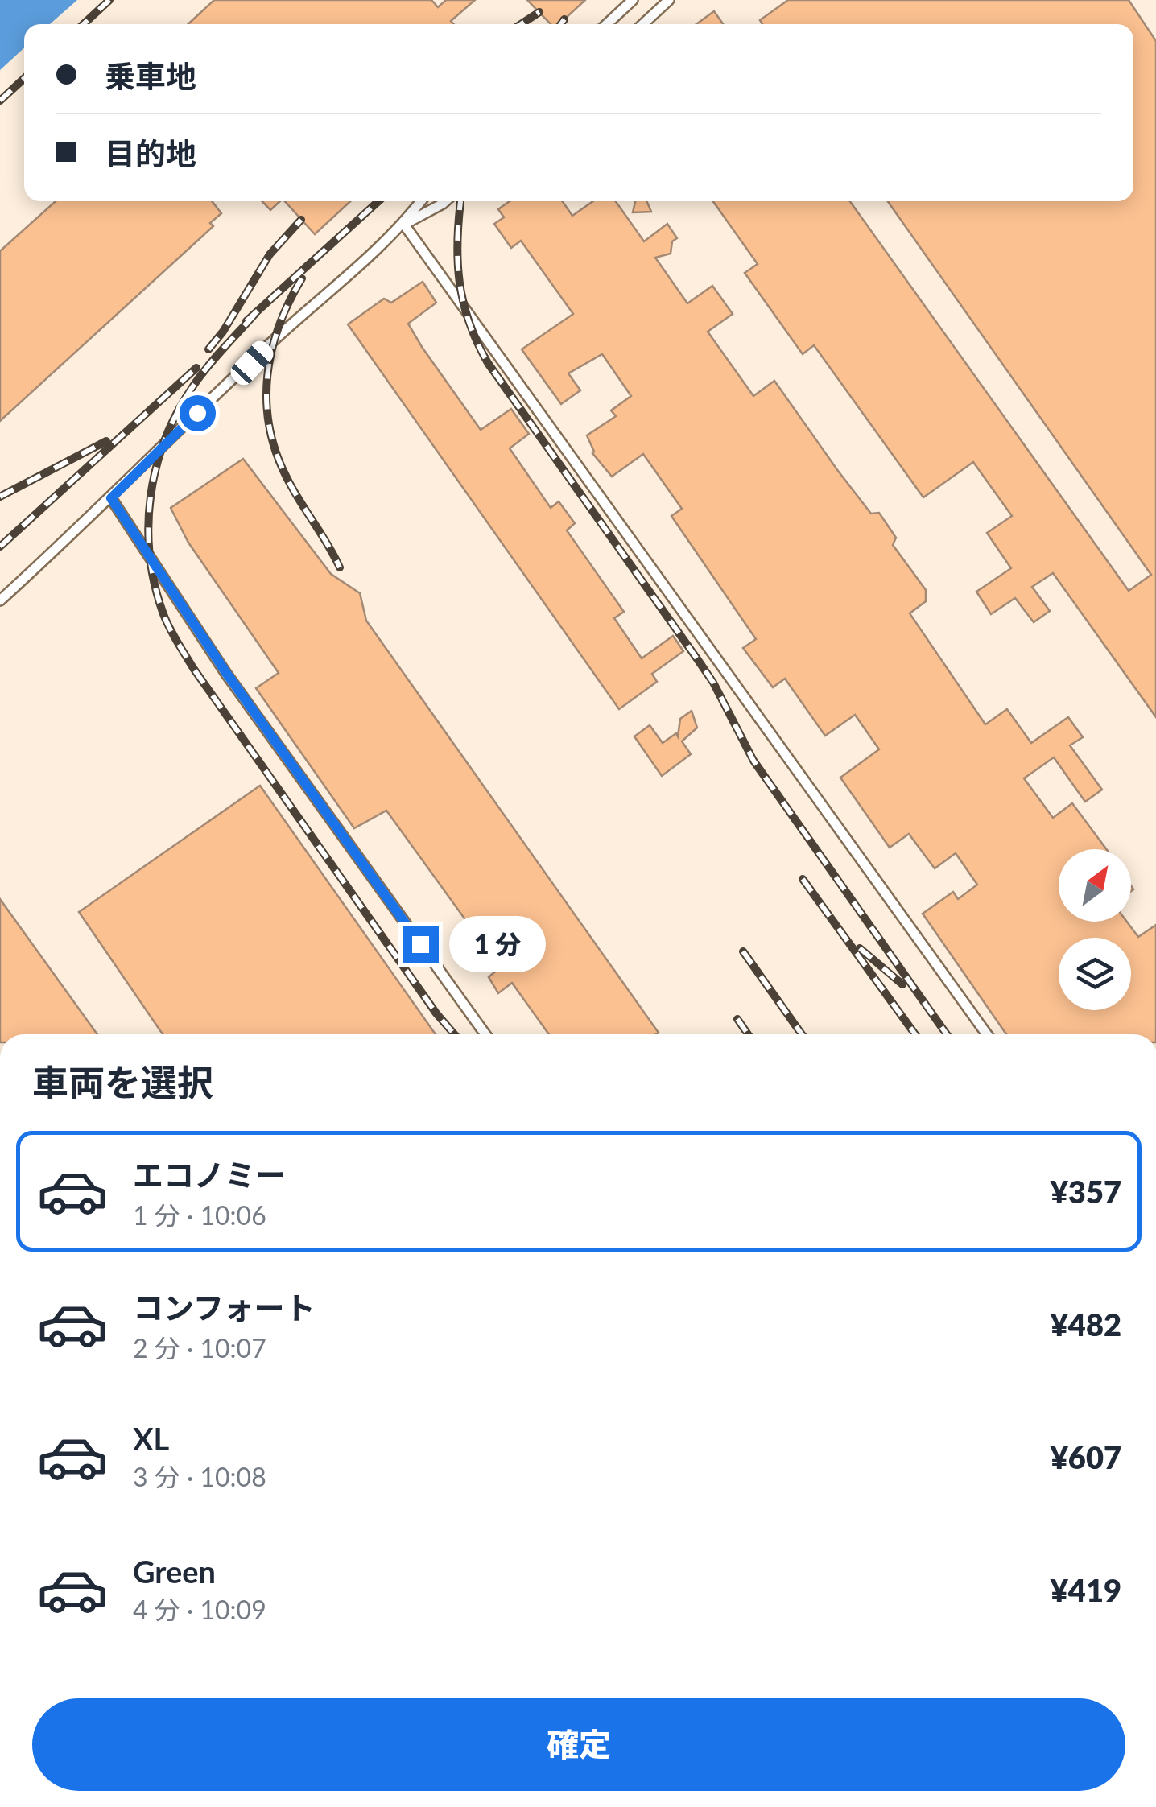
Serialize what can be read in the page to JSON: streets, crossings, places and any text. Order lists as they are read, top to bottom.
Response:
{
  "north": "top right",
  "page": {
    "banner": ["乗車地", "目的地"],
    "bubble": "1 分",
    "heading": "車両を選択",
    "list": [
      {
        "name": "エコノミー",
        "note": "1 分 · 10:06",
        "value": "¥357"
      },
      {
        "name": "コンフォート",
        "note": "2 分 · 10:07",
        "value": "¥482"
      },
      {
        "name": "XL",
        "note": "3 分 · 10:08",
        "value": "¥607"
      },
      {
        "name": "Green",
        "note": "4 分 · 10:09",
        "value": "¥419"
      }
    ],
    "buttons": "確定"
  }
}
